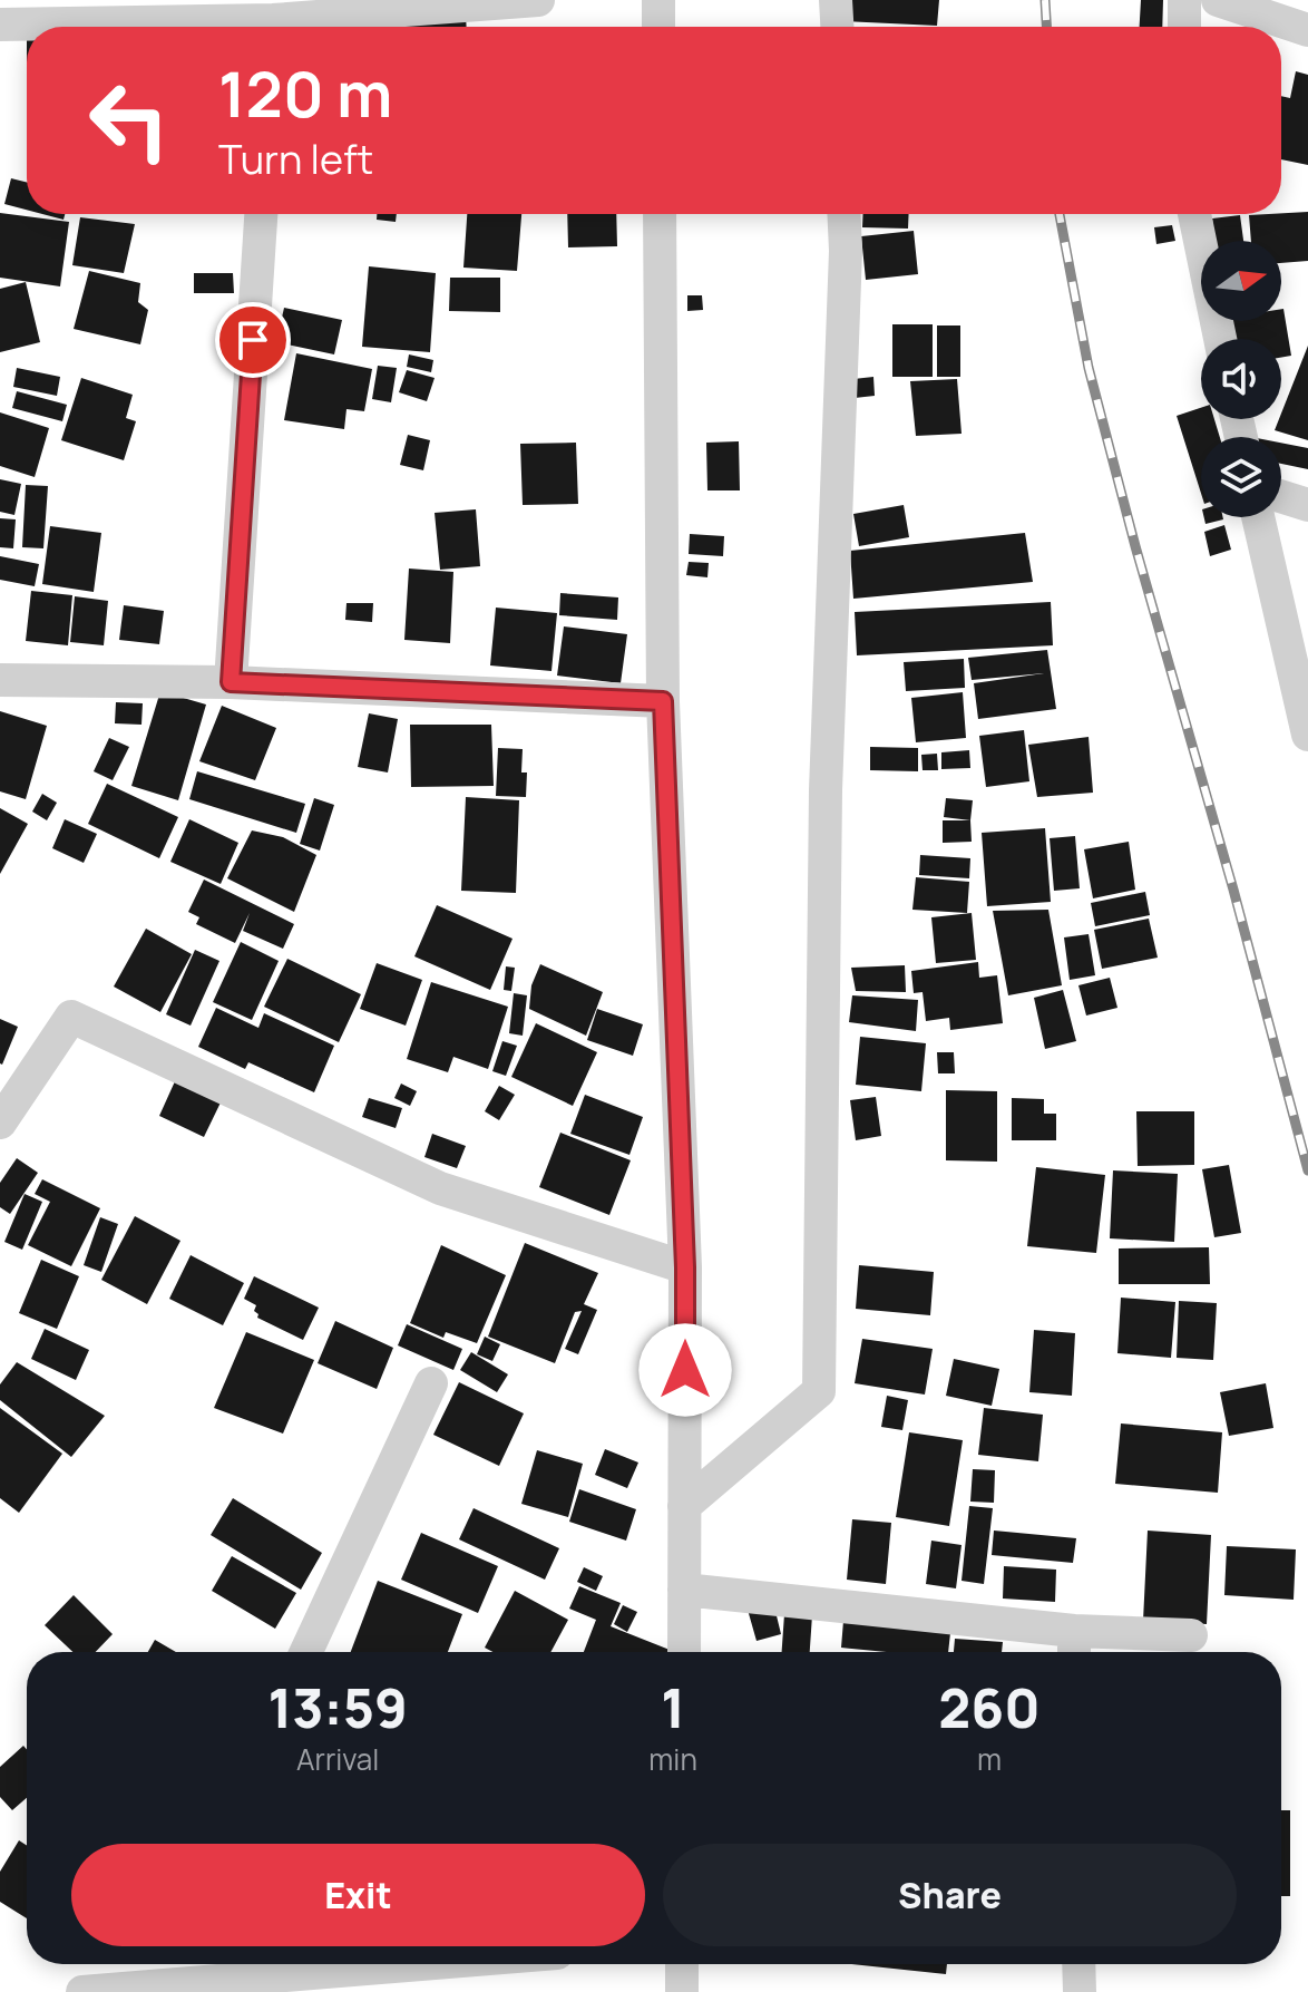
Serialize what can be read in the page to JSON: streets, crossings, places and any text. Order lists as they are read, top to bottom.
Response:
{
  "north": "right",
  "page": {
    "turn": ["120 m", "Turn left"],
    "eta": [
      "13:59",
      "Arrival",
      "1",
      "min",
      "260",
      "m"
    ],
    "buttons": ["Exit", "Share"]
  }
}
